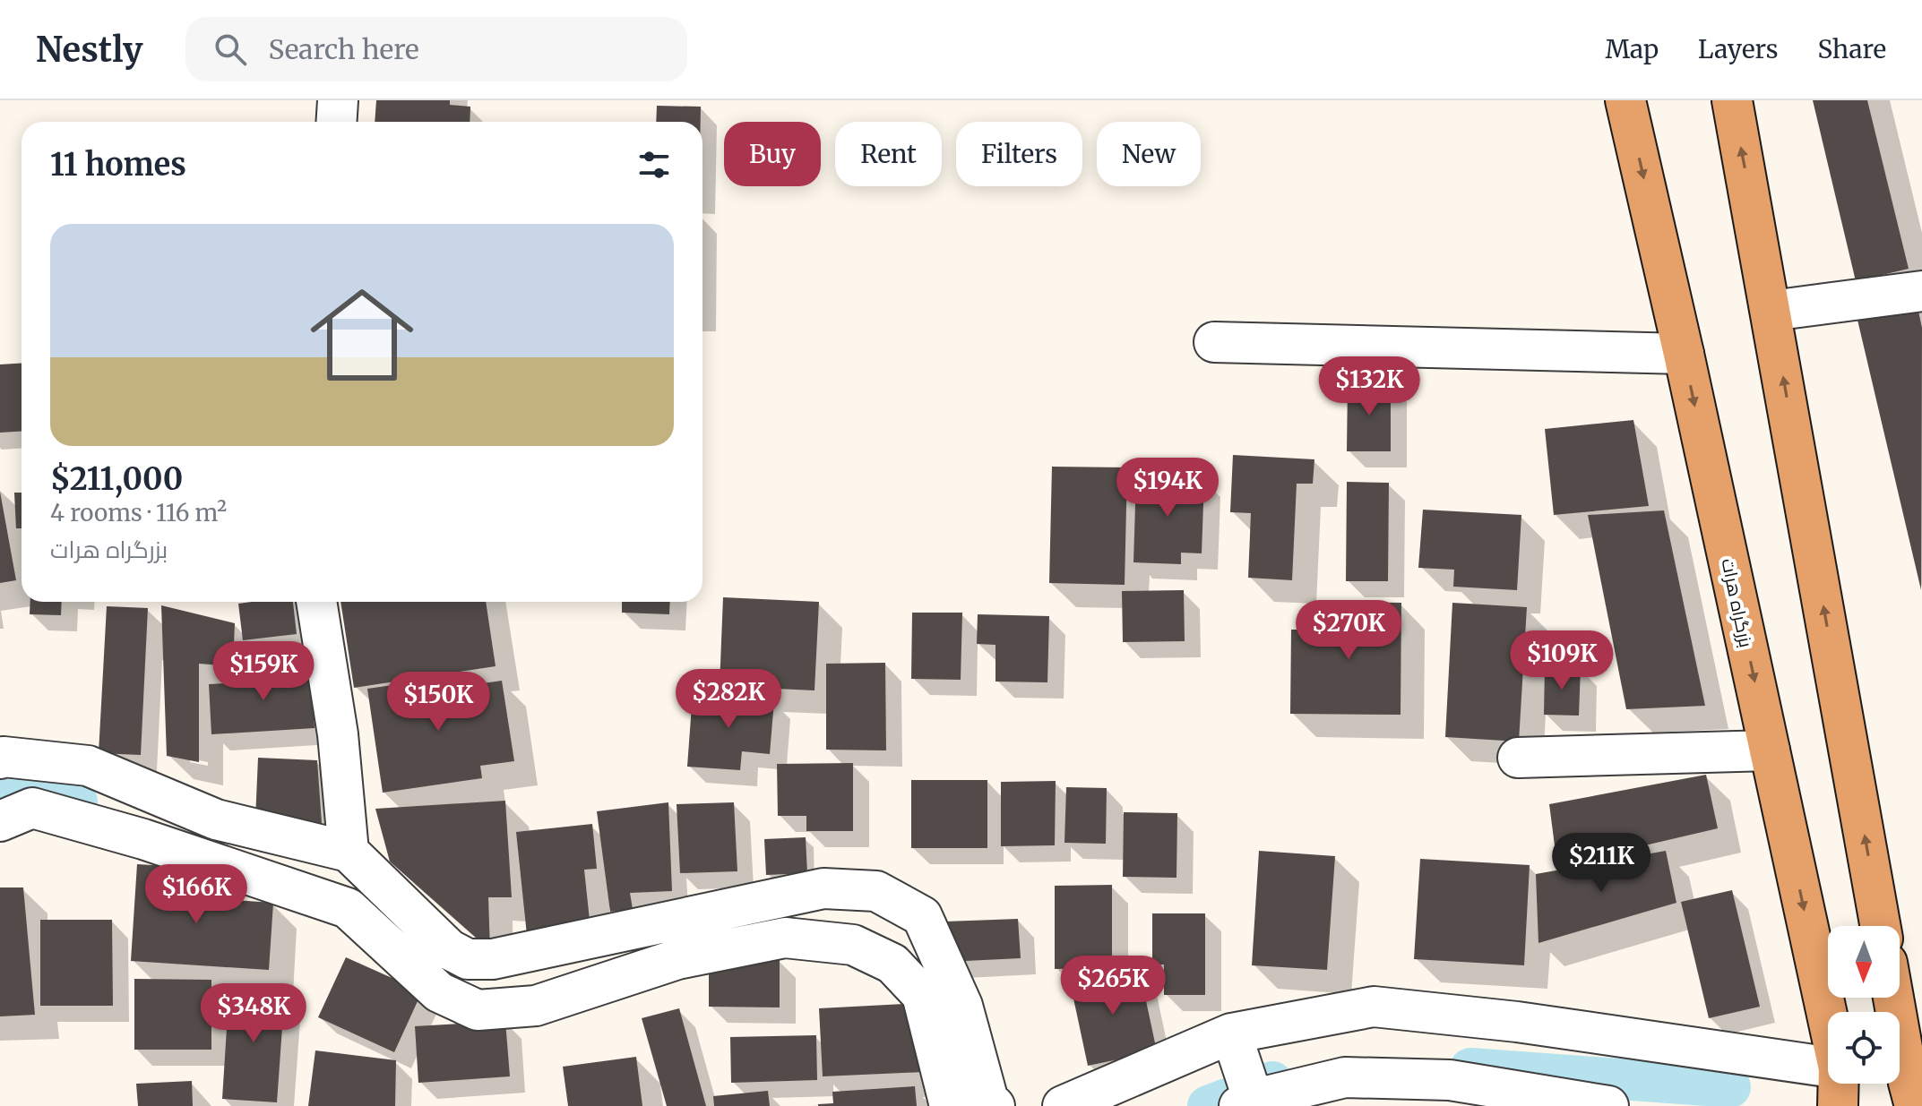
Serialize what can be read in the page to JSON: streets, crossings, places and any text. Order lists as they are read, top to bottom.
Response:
{
  "streets": {
    "highway": ["بزرگراه هرات"]
  },
  "north": "bottom",
  "page": {
    "header": "Nestly",
    "search": "Search here",
    "nav": ["Map", "Layers", "Share"],
    "chip": [
      "Buy",
      "Rent",
      "Filters",
      "New"
    ],
    "heading": "11 homes",
    "list": [
      {
        "name": "$211,000",
        "note": "4 rooms · 116 m² · بزرگراه هرات"
      }
    ],
    "price": [
      "$132K",
      "$194K",
      "$270K",
      "$109K",
      "$159K",
      "$282K",
      "$150K",
      "$211K",
      "$166K",
      "$265K",
      "$348K"
    ]
  }
}
